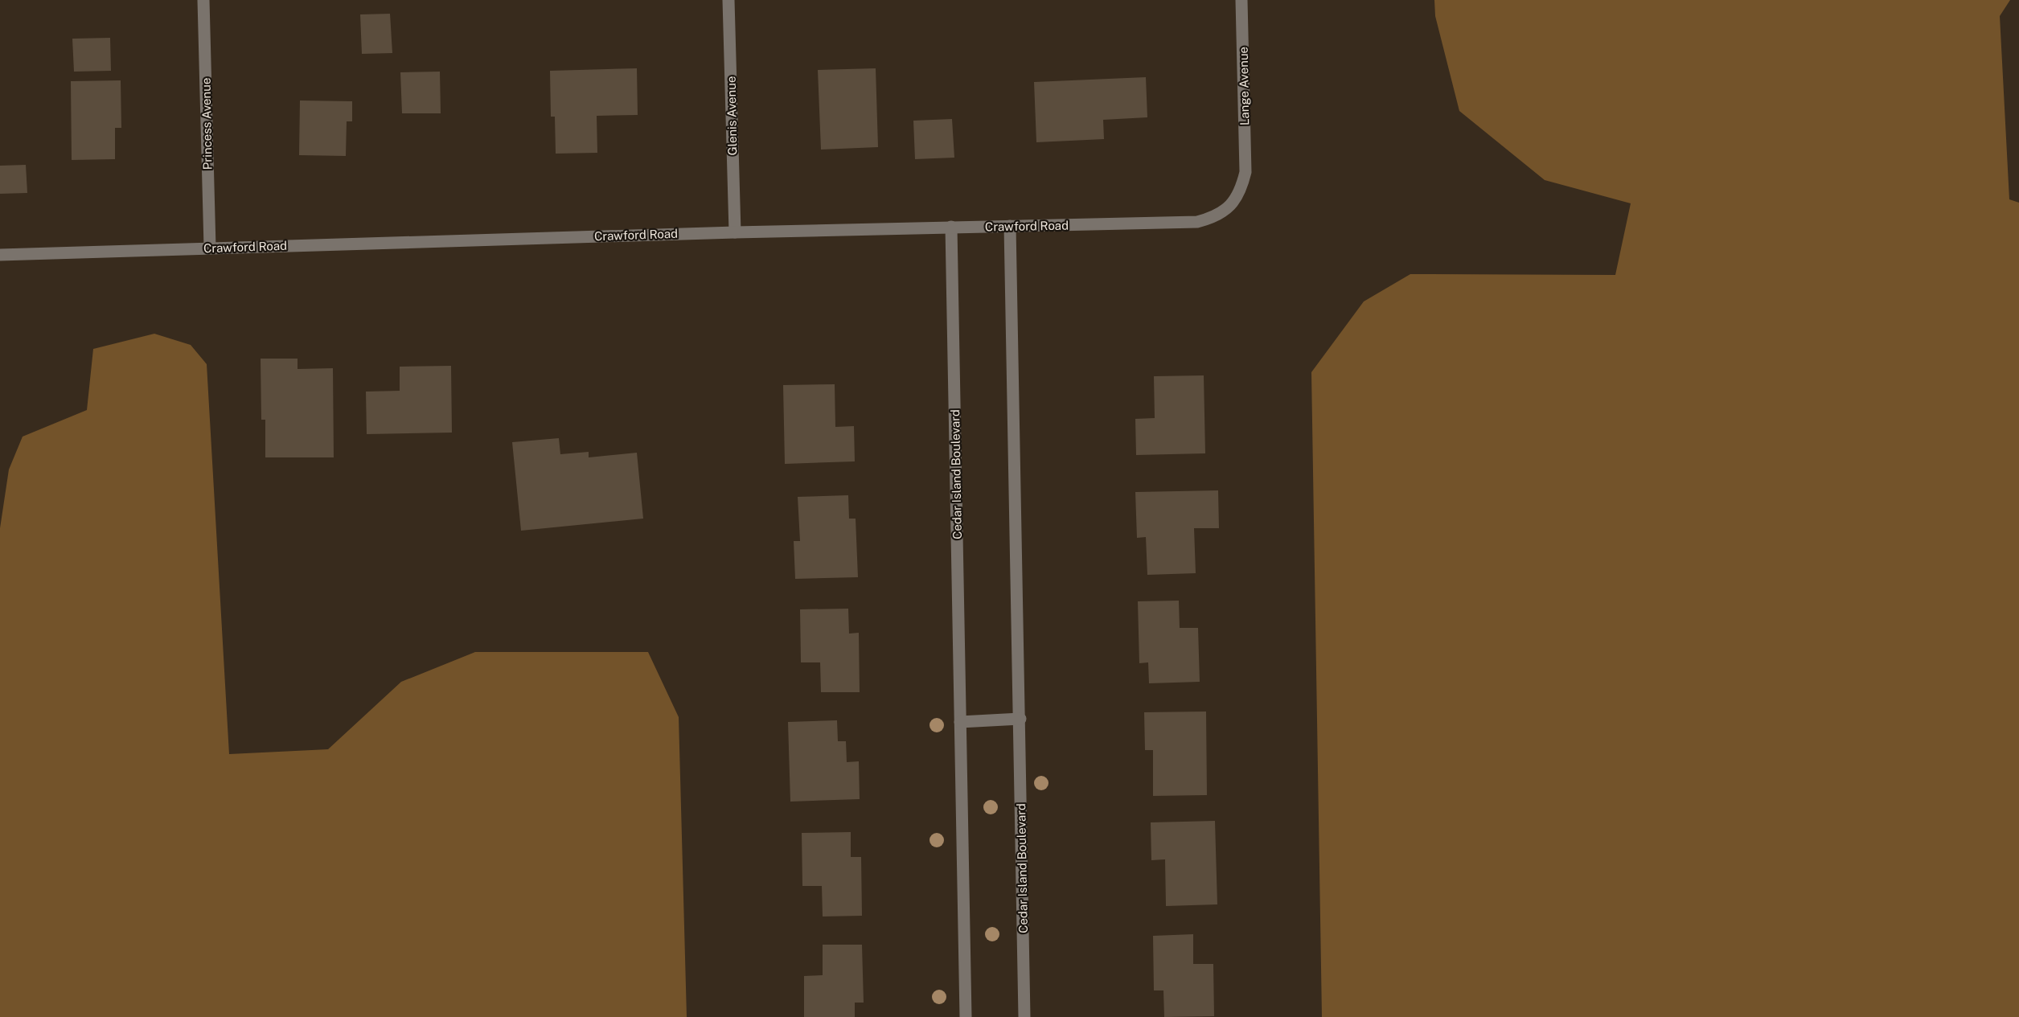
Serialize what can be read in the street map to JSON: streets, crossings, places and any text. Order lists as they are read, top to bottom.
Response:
{
  "streets": {
    "street": [
      "Lange Avenue",
      "Glenis Avenue",
      "Princess Avenue",
      "Crawford Road",
      "Cedar Island Boulevard"
    ]
  },
  "crossings": [
    ["Lange Avenue", "Crawford Road"],
    ["Glenis Avenue", "Crawford Road"],
    ["Princess Avenue", "Crawford Road"],
    ["Crawford Road", "Cedar Island Boulevard"]
  ]
}
